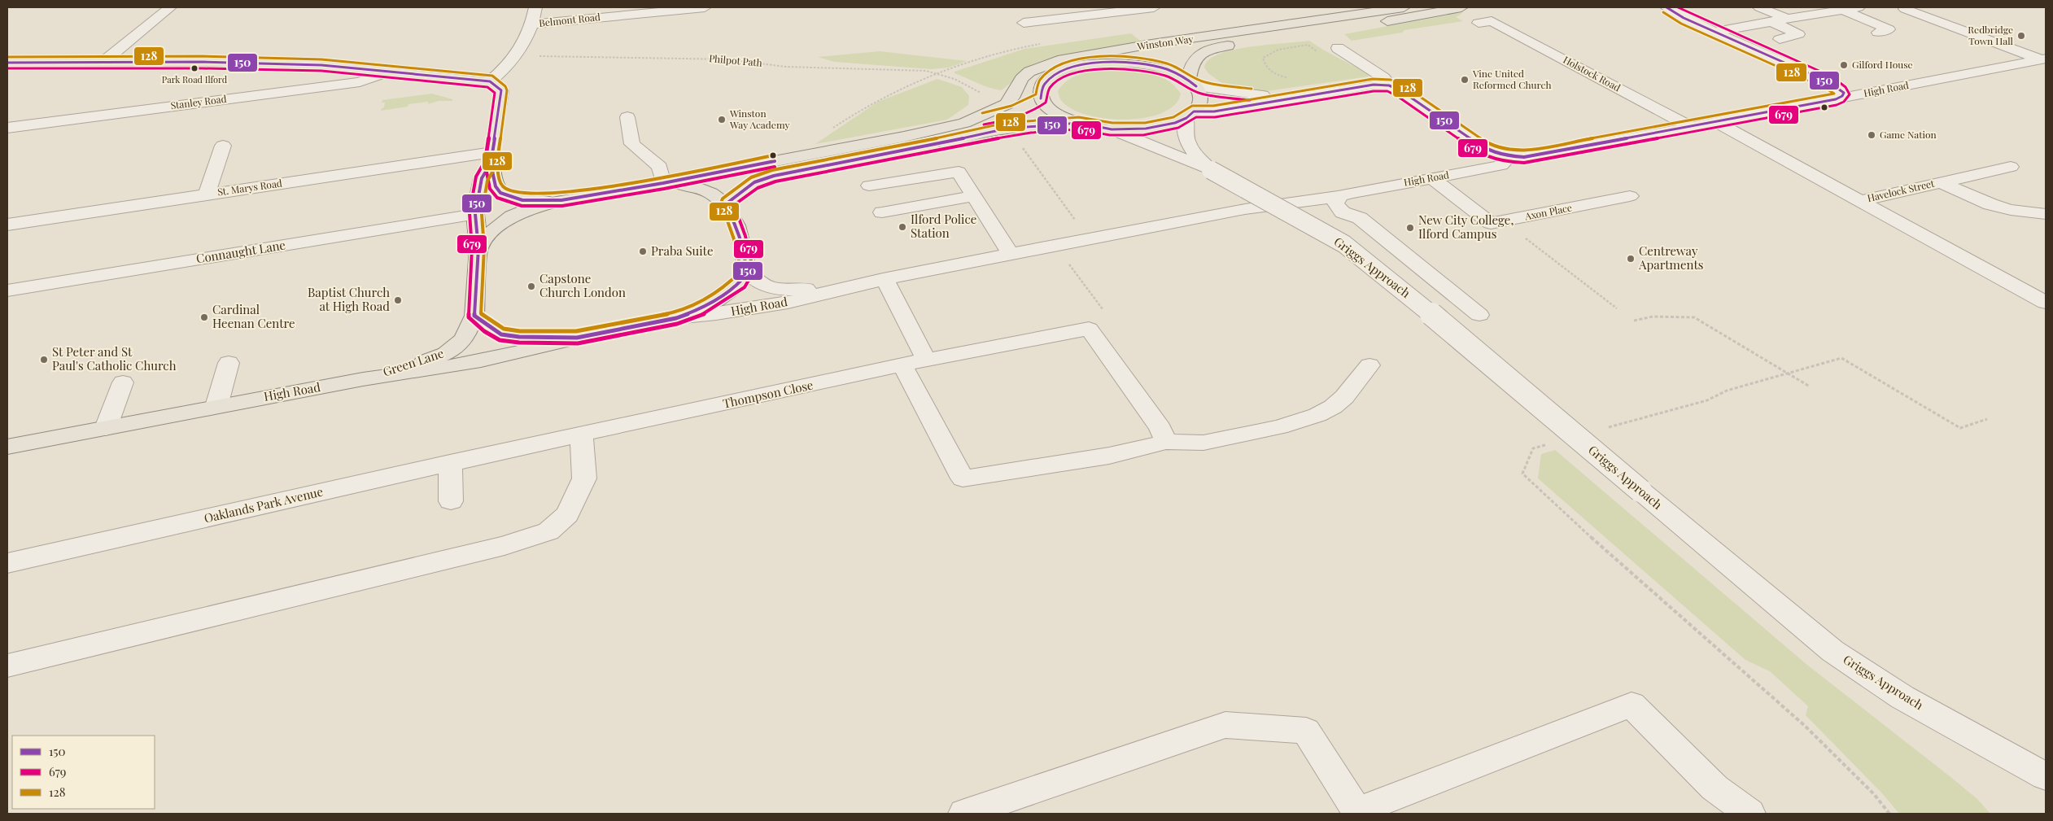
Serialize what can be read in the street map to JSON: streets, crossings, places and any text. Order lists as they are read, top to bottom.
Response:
{
  "streets": {
    "main road": ["Winston Way", "High Road", "Green Lane"],
    "street": [
      "Belmont Road",
      "Holstock Road",
      "Stanley Road",
      "St. Marys Road",
      "Havelock Street",
      "Axon Place",
      "Connaught Lane",
      "Griggs Approach",
      "Thompson Close",
      "Oaklands Park Avenue"
    ],
    "path": ["Philpot Path"]
  },
  "crossings": [
    ["Winston Way", "Green Lane"],
    ["Holstock Road", "High Road"],
    ["High Road", "Axon Place"],
    ["High Road", "Green Lane"],
    ["St. Marys Road", "Green Lane"],
    ["Connaught Lane", "Green Lane"],
    ["Thompson Close", "Oaklands Park Avenue"]
  ],
  "places": [
    "Redbridge Town Hall",
    "Gilford House",
    "Park Road Ilford",
    "Vine United Reformed Church",
    "Winston Way Academy",
    "Game Nation",
    "Ilford Police Station",
    "New City College, Ilford Campus",
    "Praba Suite",
    "Centreway Apartments",
    "Capstone Church London",
    "Baptist Church at High Road",
    "Cardinal Heenan Centre",
    "St Peter and St Paul's Catholic Church"
  ],
  "lines": ["transit line 150", "transit line 679", "transit line 128"],
  "legend": ["150", "679", "128"]
}
